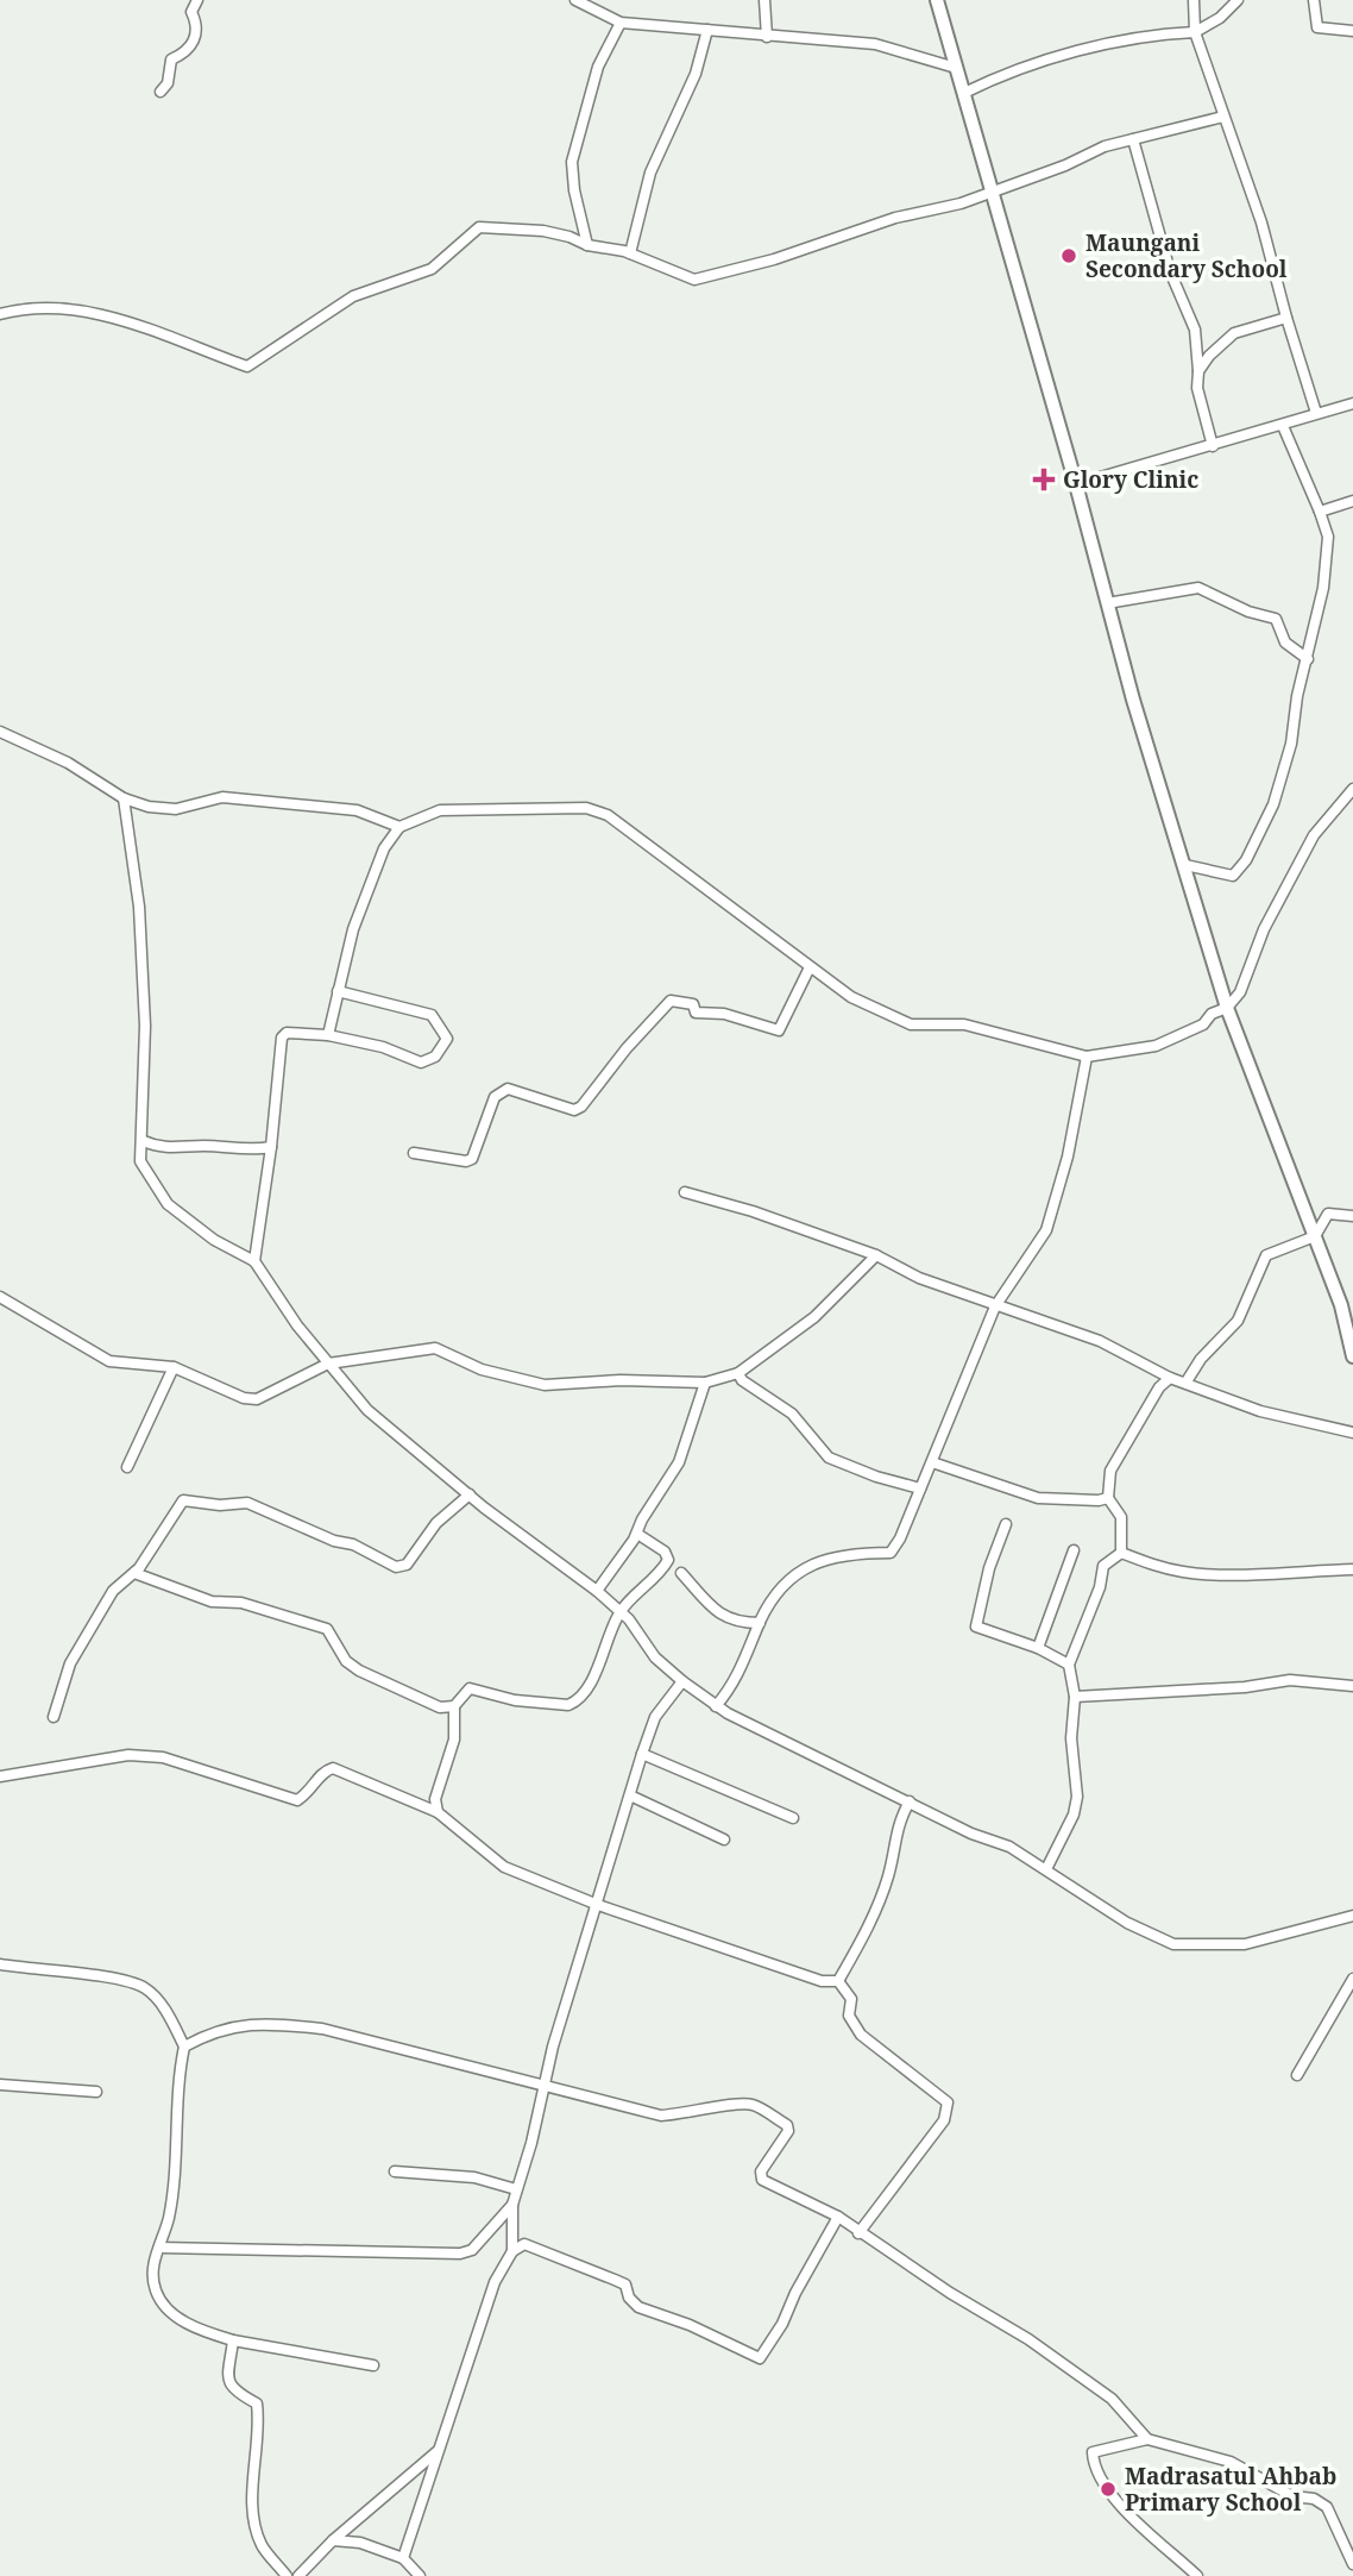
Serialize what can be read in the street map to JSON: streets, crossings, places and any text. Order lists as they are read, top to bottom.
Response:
{
  "places": {
    "other": ["Maungani Secondary School", "Madrasatul Ahbab Primary School"],
    "health": ["Glory Clinic"]
  }
}
